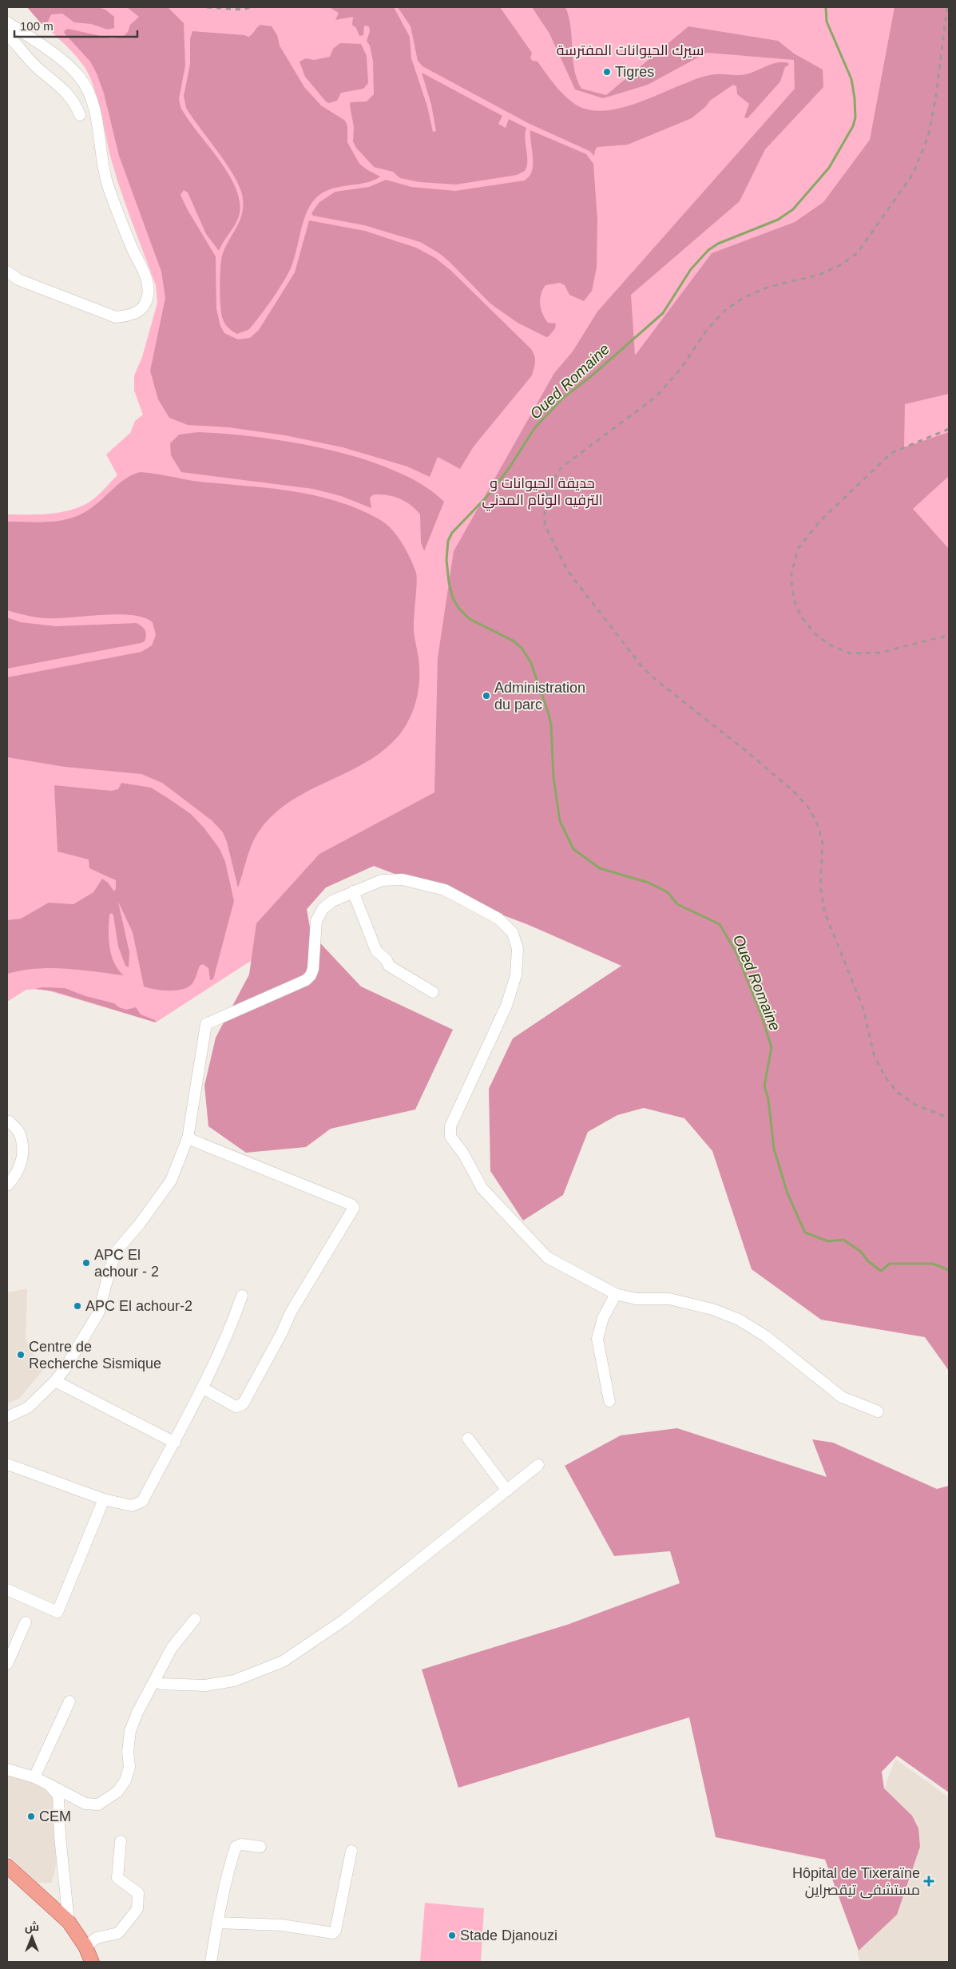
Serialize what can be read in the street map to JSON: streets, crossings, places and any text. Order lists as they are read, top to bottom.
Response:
{
  "water": ["Oued Romaine"],
  "parks": ["سيرك الحيوانات المفترسة", "حديقة الحيوانات و الترفيه الوئام المدني"],
  "places": {
    "other": [
      "Tigres",
      "Administration du parc",
      "APC El achour - 2",
      "APC El achour-2",
      "Centre de Recherche Sismique",
      "CEM",
      "Stade Djanouzi"
    ],
    "health": ["Hôpital de Tixeraïne مستشفى تيقصراين"]
  },
  "scale_bar": "100 m",
  "north": "top"
}
